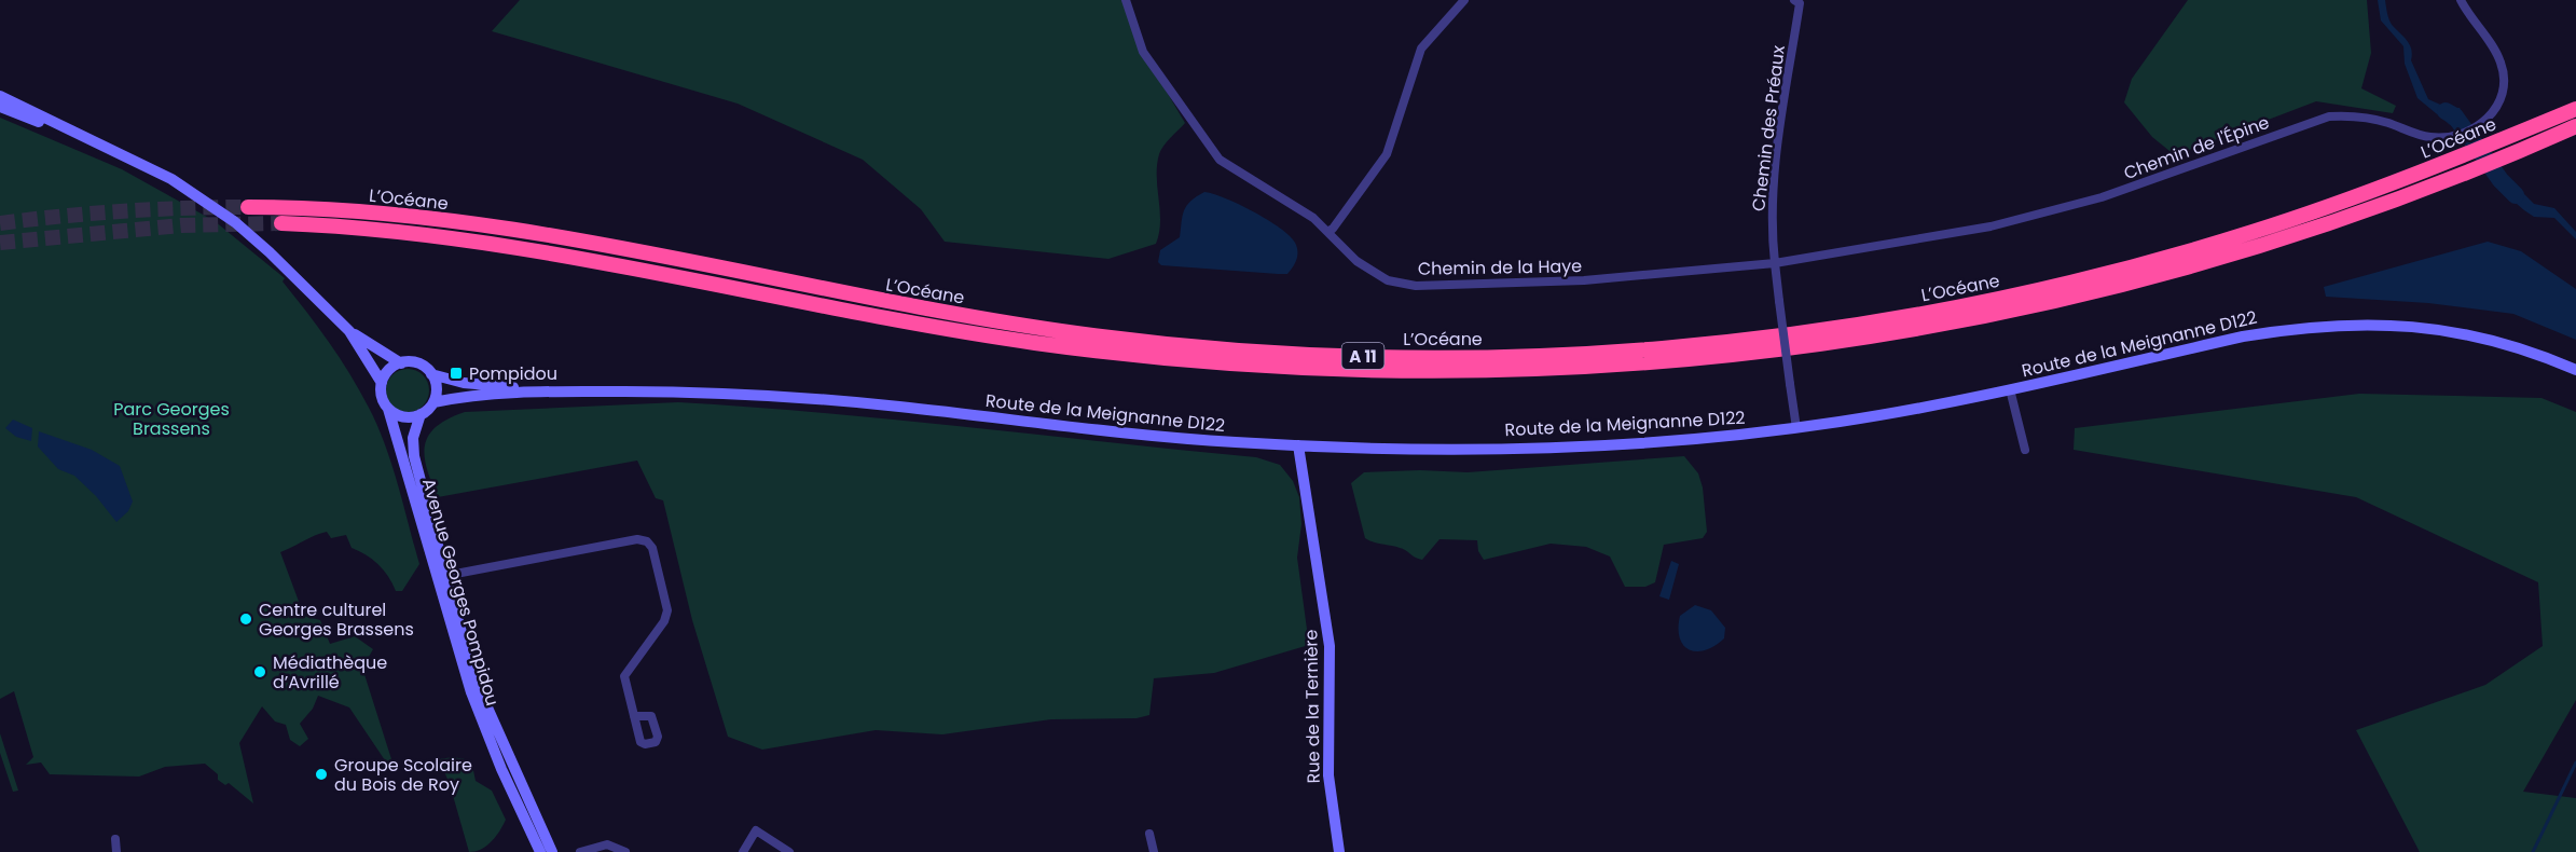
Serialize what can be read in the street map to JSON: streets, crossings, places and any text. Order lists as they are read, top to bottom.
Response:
{
  "streets": {
    "highway": ["L’Océane", "A 11"],
    "street": [
      "Chemin des Préaux",
      "Chemin de l'Épine",
      "Chemin de la Haye",
      "Route de la Meignanne D122",
      "Avenue Georges Pompidou",
      "Rue de la Ternière"
    ]
  },
  "crossings": [
    ["Chemin des Préaux", "Chemin de l'Épine"],
    ["Chemin des Préaux", "Chemin de la Haye"],
    ["Chemin de l'Épine", "Chemin de la Haye"],
    ["Route de la Meignanne D122", "Rue de la Ternière"]
  ],
  "parks": ["Parc Georges Brassens"],
  "places": {
    "transit": ["Pompidou"],
    "other": ["Centre culturel Georges Brassens", "Médiathèque d’Avrillé", "Groupe Scolaire du Bois de Roy"]
  }
}
